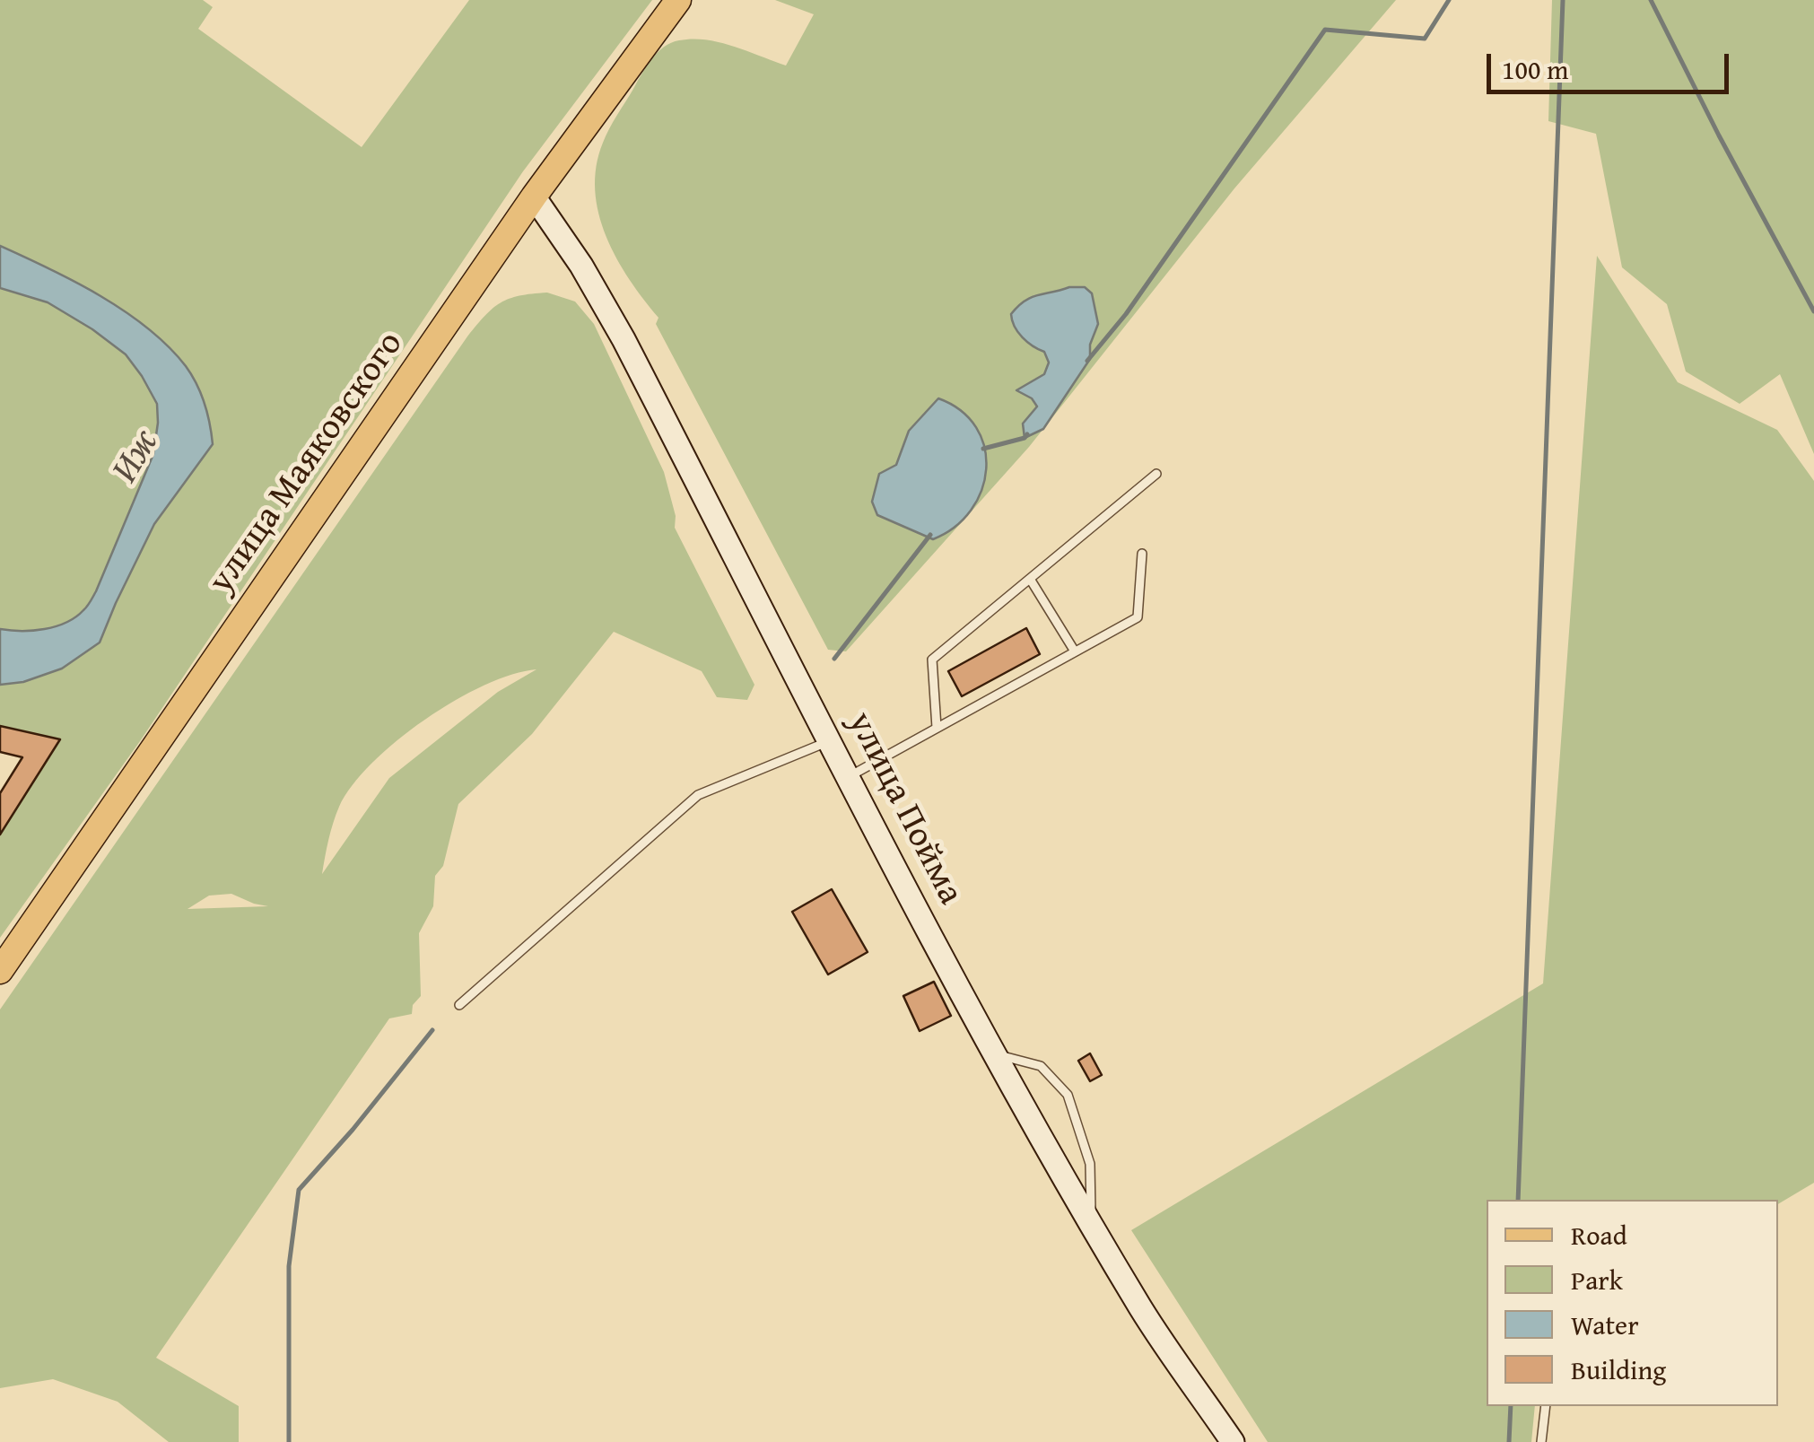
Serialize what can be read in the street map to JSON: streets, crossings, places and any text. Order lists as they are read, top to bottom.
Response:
{
  "streets": {
    "main road": ["улица Маяковского", "улица Пойма"]
  },
  "crossings": [
    ["улица Маяковского", "улица Пойма"]
  ],
  "water": ["Иж"],
  "legend": [
    "Road",
    "Park",
    "Water",
    "Building"
  ],
  "scale_bar": "100 m"
}
